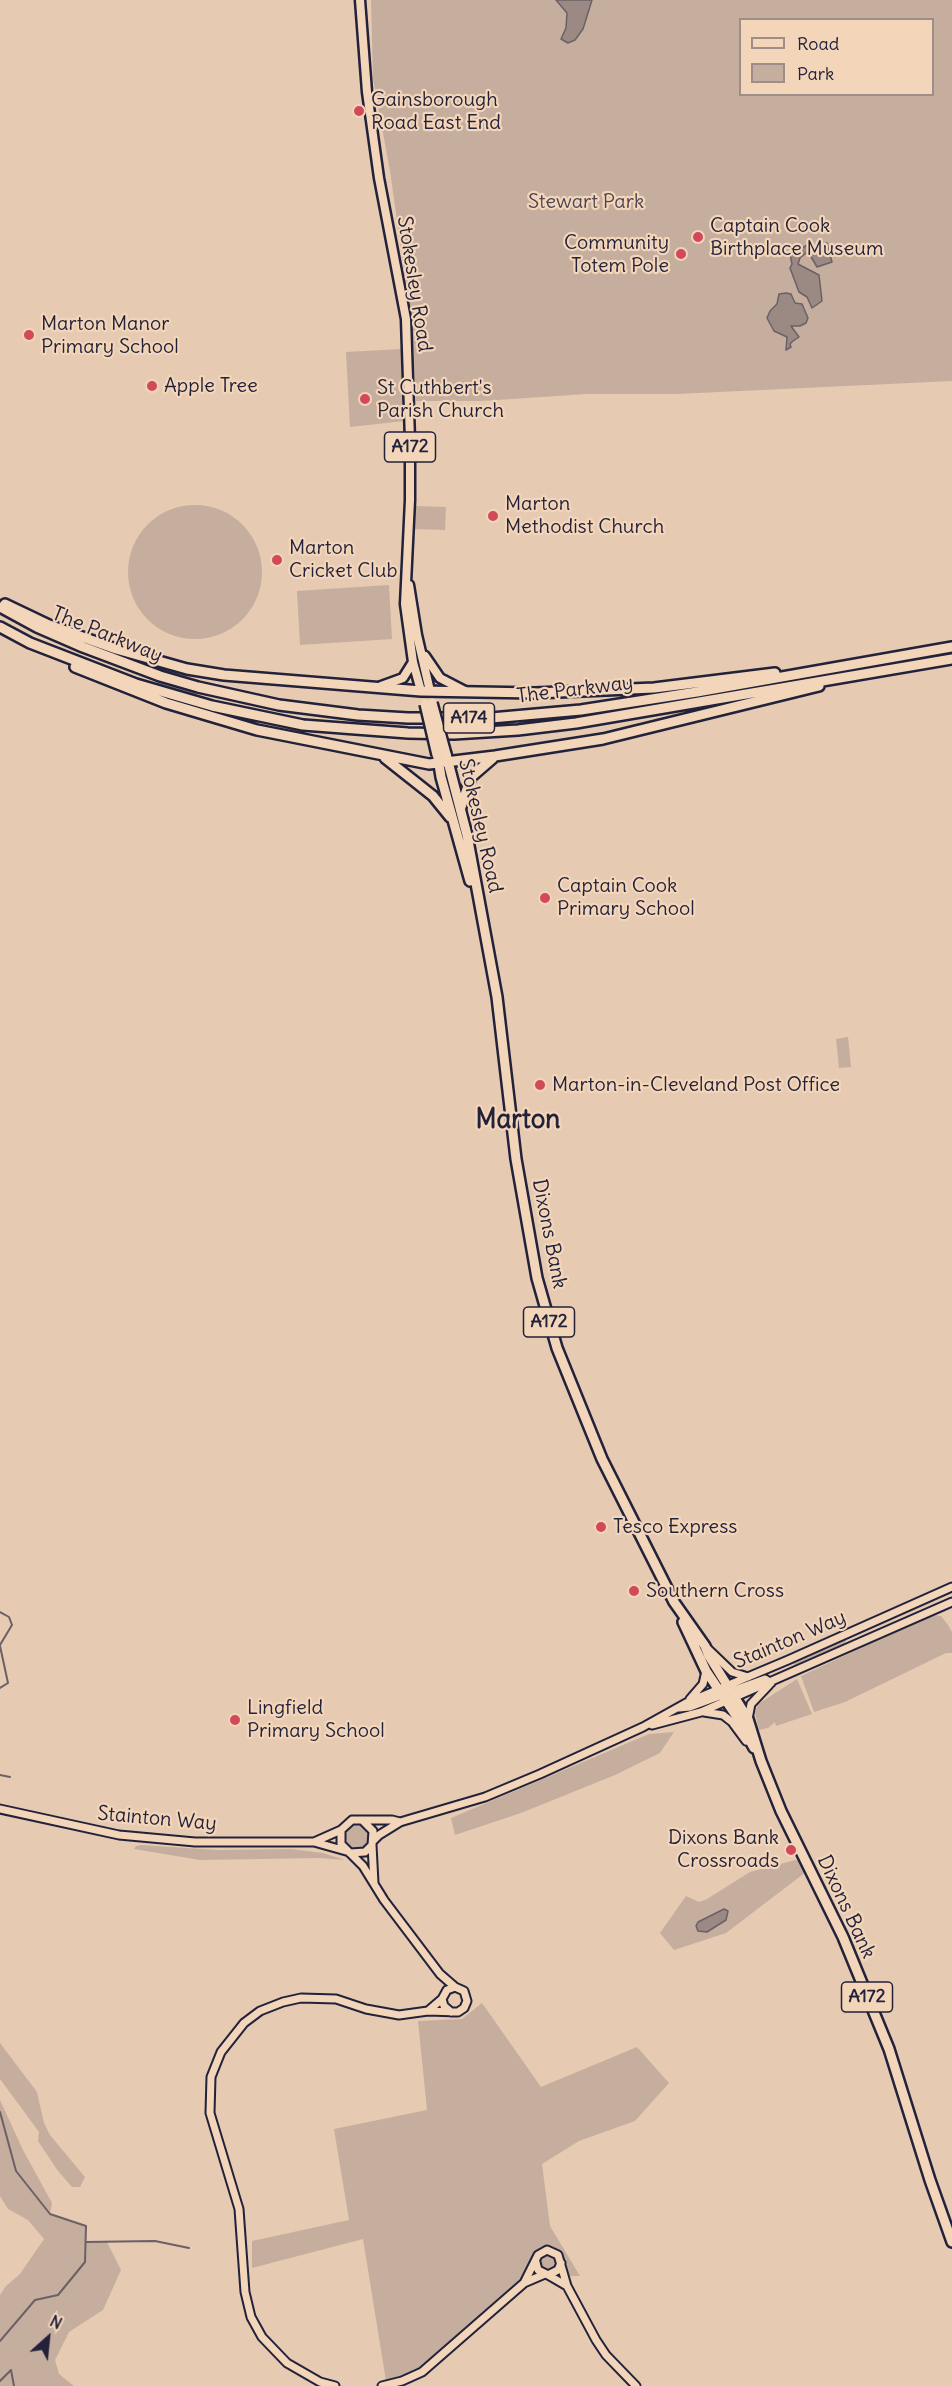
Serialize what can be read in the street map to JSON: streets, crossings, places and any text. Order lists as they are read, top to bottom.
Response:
{
  "streets": {
    "highway": [
      "Stokesley Road",
      "A172",
      "The Parkway",
      "A174",
      "Dixons Bank"
    ],
    "street": ["Stainton Way"]
  },
  "crossings": [
    ["Stokesley Road", "A172"],
    ["Stokesley Road", "A174"],
    ["Stokesley Road", "Dixons Bank"],
    ["A172", "A174"],
    ["A172", "Dixons Bank"],
    ["A172", "Stainton Way"],
    ["The Parkway", "A174"],
    ["Dixons Bank", "Stainton Way"]
  ],
  "districts": ["Marton"],
  "parks": ["Stewart Park"],
  "places": [
    "Gainsborough Road East End",
    "Captain Cook Birthplace Museum",
    "Community Totem Pole",
    "Marton Manor Primary School",
    "Apple Tree",
    "St Cuthbert's Parish Church",
    "Marton Methodist Church",
    "Marton Cricket Club",
    "Captain Cook Primary School",
    "Marton-in-Cleveland Post Office",
    "Tesco Express",
    "Southern Cross",
    "Lingfield Primary School",
    "Dixons Bank Crossroads"
  ],
  "legend": ["Road", "Park"],
  "north": "top right"
}
